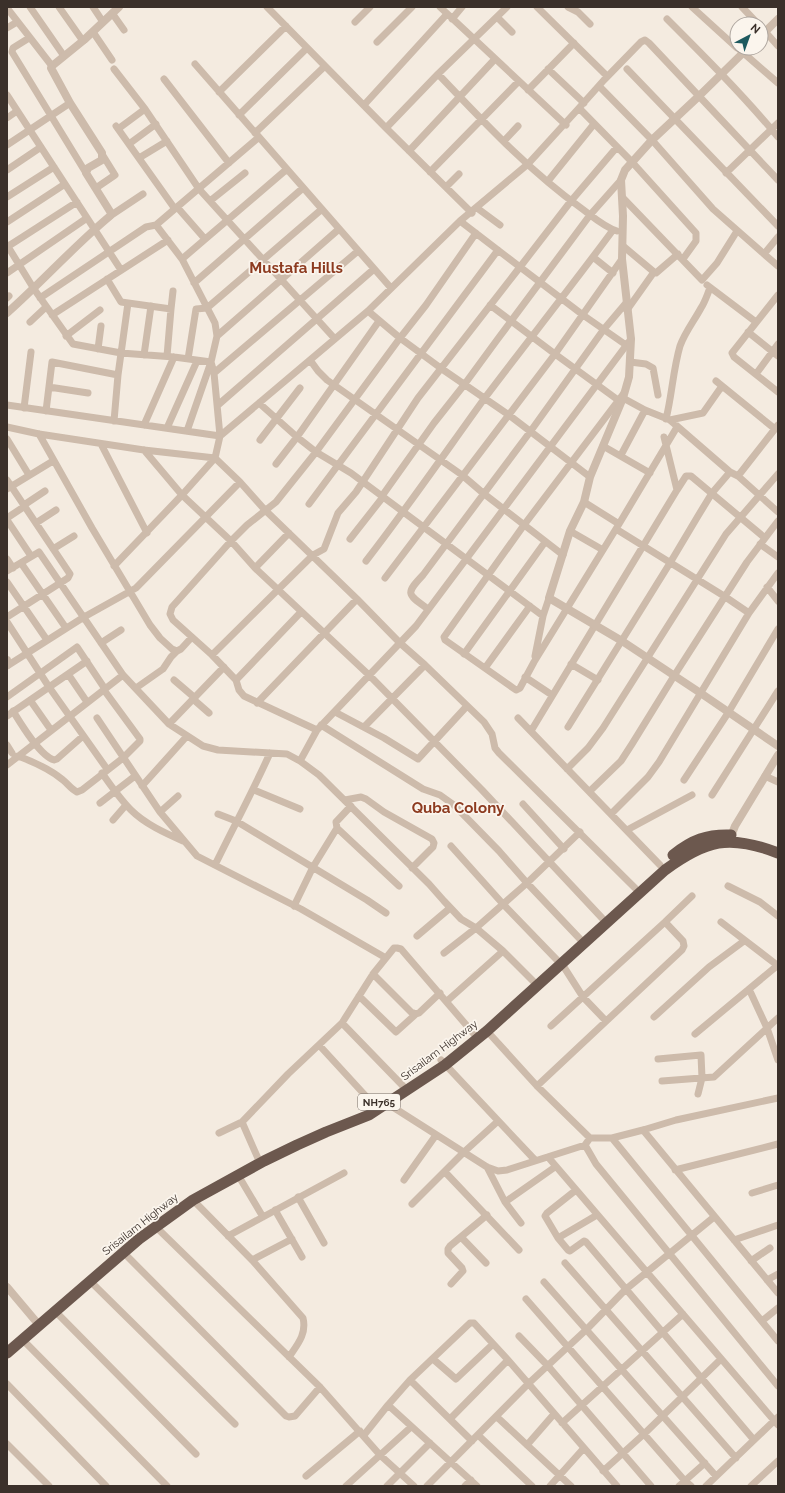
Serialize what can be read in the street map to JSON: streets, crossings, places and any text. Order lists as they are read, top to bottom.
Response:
{
  "streets": {
    "highway": ["Srisailam Highway", "NH765"]
  },
  "districts": ["Mustafa Hills", "Quba Colony"],
  "north": "top right"
}
